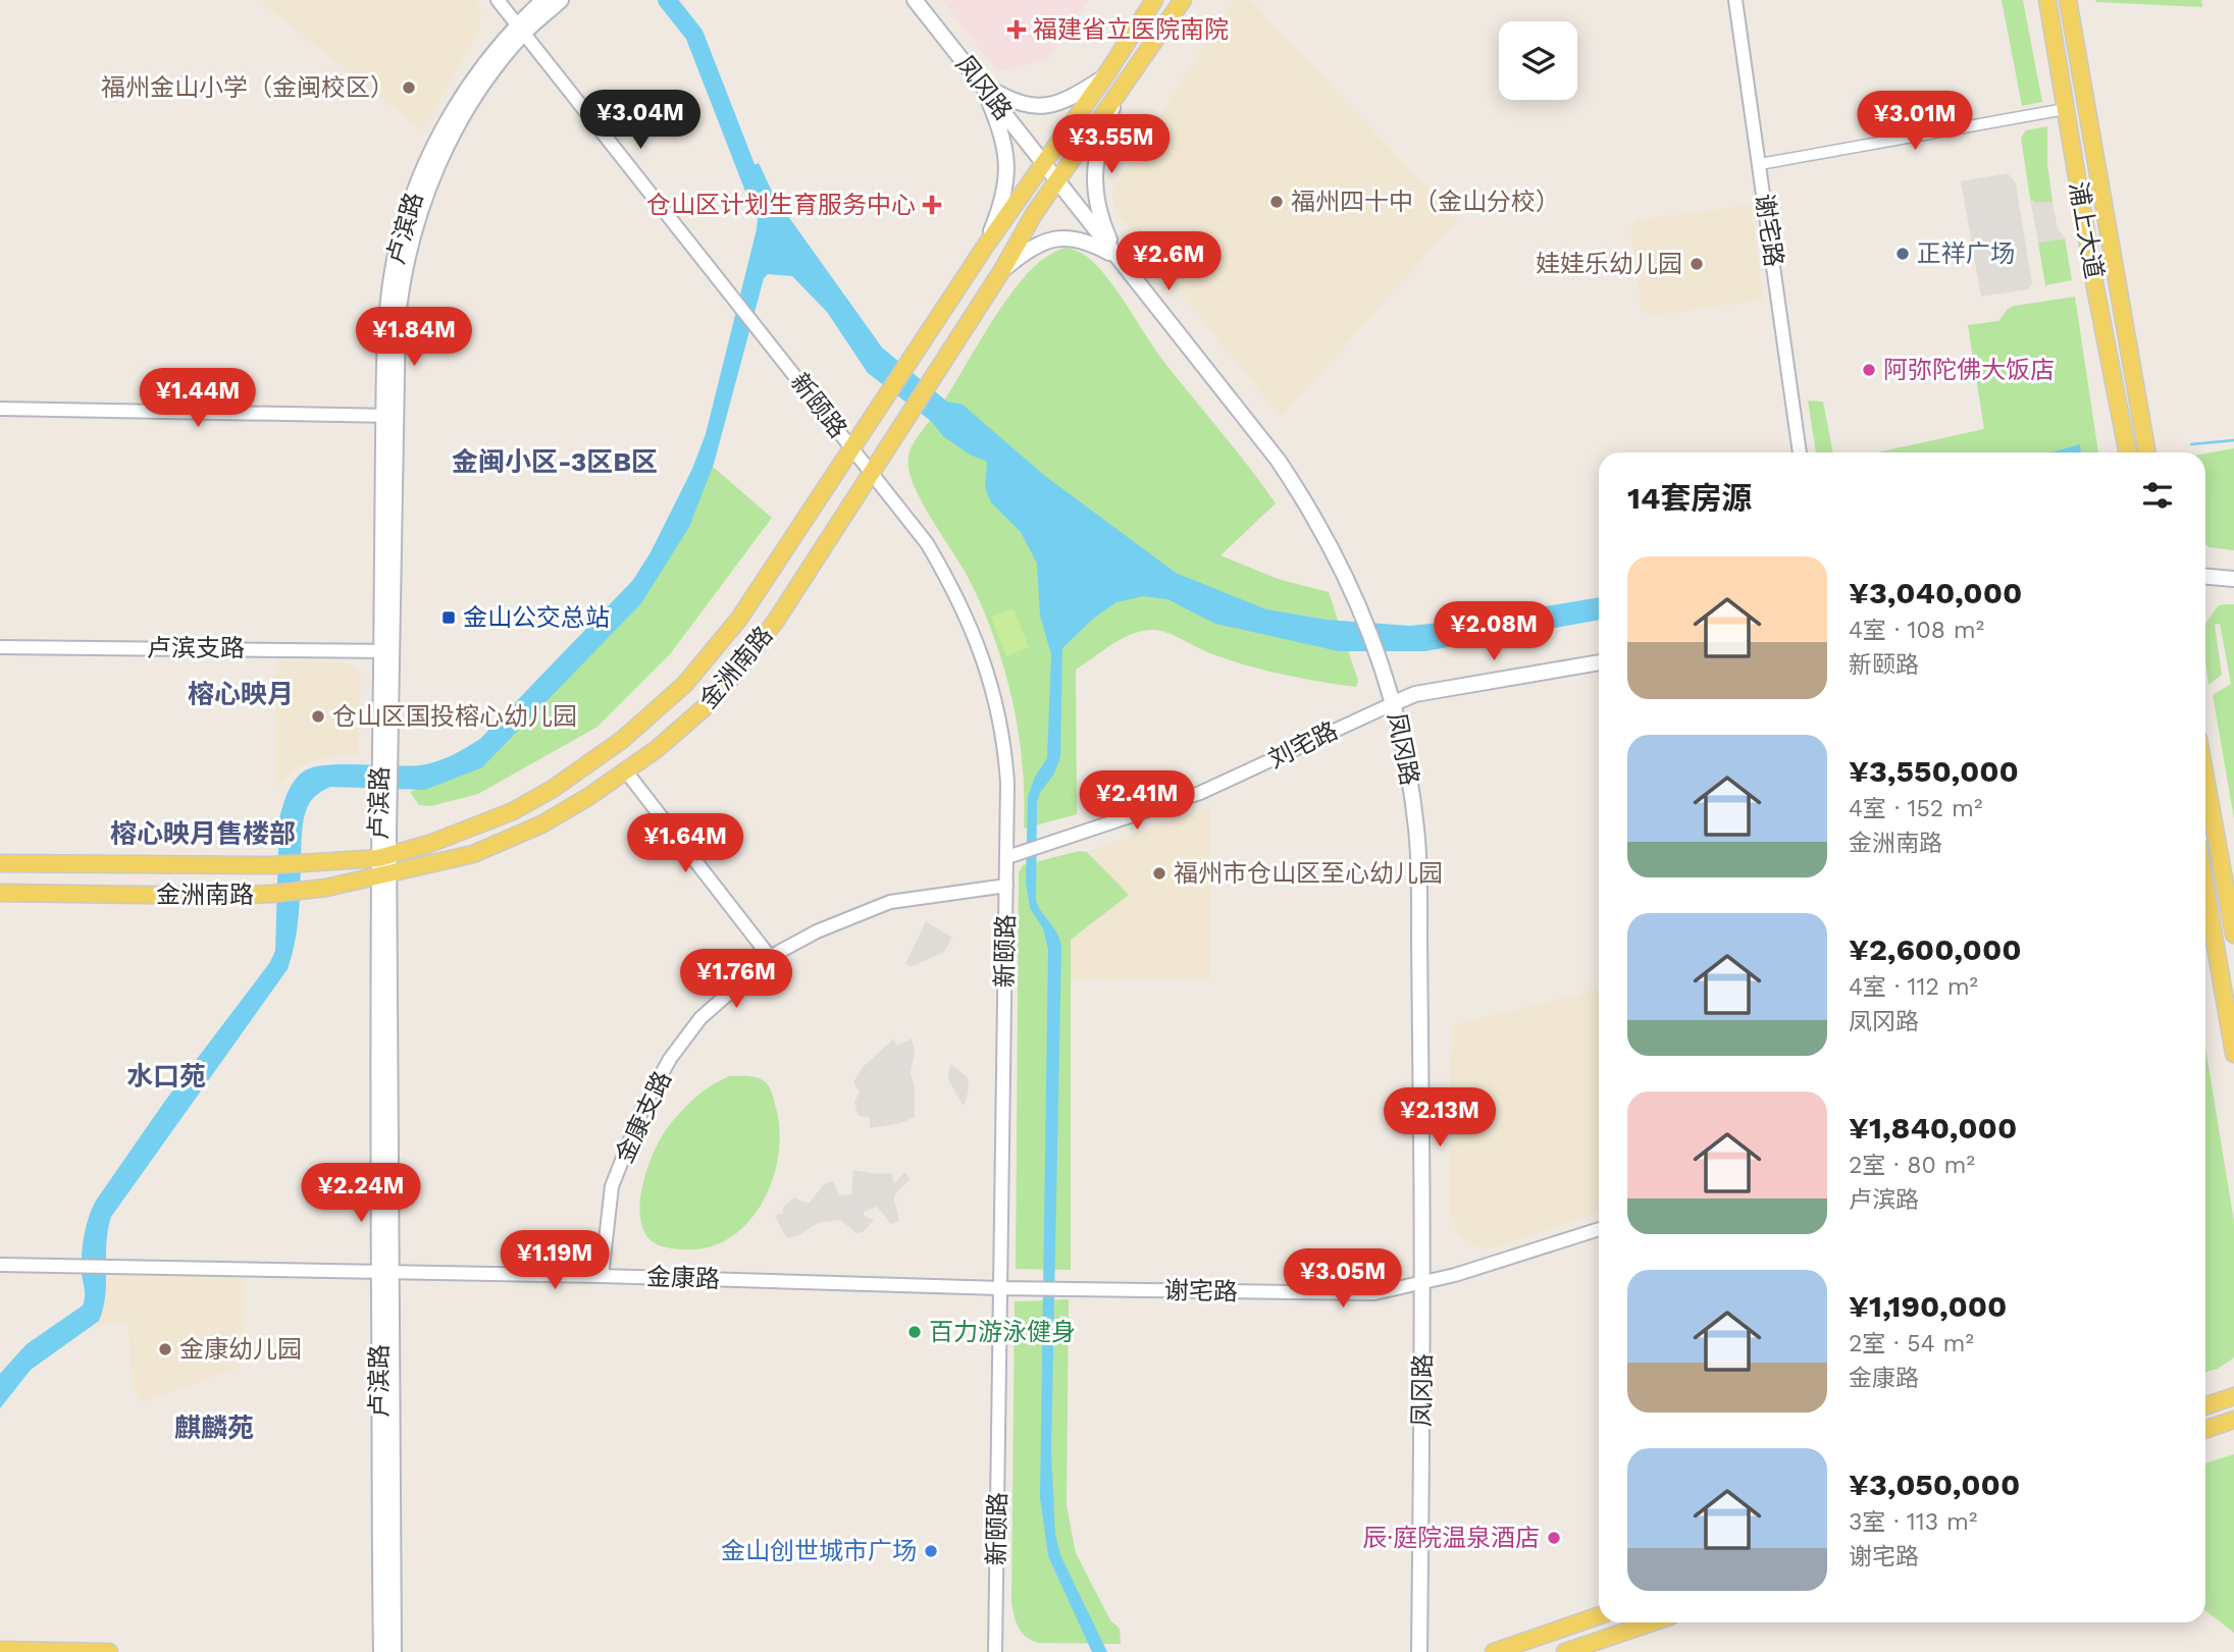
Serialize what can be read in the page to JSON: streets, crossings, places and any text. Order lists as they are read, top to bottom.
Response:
{
  "streets": {
    "main road": [
      "凤冈路",
      "卢滨路",
      "浦上大道",
      "金洲南路",
      "刘宅路"
    ],
    "street": [
      "谢宅路",
      "新颐路",
      "卢滨支路",
      "金康支路",
      "金康路"
    ]
  },
  "crossings": [
    ["凤冈路", "谢宅路"],
    ["凤冈路", "金洲南路"],
    ["凤冈路", "刘宅路"],
    ["卢滨路", "新颐路"],
    ["卢滨路", "卢滨支路"],
    ["卢滨路", "金洲南路"],
    ["卢滨路", "金康路"],
    ["谢宅路", "新颐路"],
    ["谢宅路", "金康路"],
    ["新颐路", "金洲南路"],
    ["新颐路", "刘宅路"],
    ["新颐路", "金康支路"],
    ["新颐路", "金康路"],
    ["金康支路", "金康路"]
  ],
  "districts": [
    "金闽小区-3区B区",
    "榕心映月",
    "榕心映月售楼部",
    "水口苑",
    "麒麟苑"
  ],
  "places": {
    "health": ["福建省立医院南院", "仓山区计划生育服务中心"],
    "other": [
      "福州金山小学（金闽校区）",
      "福州四十中（金山分校）",
      "正祥广场",
      "娃娃乐幼儿园",
      "阿弥陀佛大饭店",
      "仓山区国投榕心幼儿园",
      "福州市仓山区至心幼儿园",
      "百力游泳健身",
      "金康幼儿园",
      "辰·庭院温泉酒店",
      "金山创世城市广场"
    ],
    "transit": ["金山公交总站"]
  },
  "page": {
    "price": [
      "¥3.04M",
      "¥3.01M",
      "¥3.55M",
      "¥2.6M",
      "¥1.84M",
      "¥1.44M",
      "¥2.08M",
      "¥2.41M",
      "¥1.64M",
      "¥1.76M",
      "¥2.13M",
      "¥2.24M",
      "¥1.19M",
      "¥3.05M"
    ],
    "heading": "14套房源",
    "list": [
      {
        "name": "¥3,040,000",
        "note": "4室 · 108 m² · 新颐路"
      },
      {
        "name": "¥3,550,000",
        "note": "4室 · 152 m² · 金洲南路"
      },
      {
        "name": "¥2,600,000",
        "note": "4室 · 112 m² · 凤冈路"
      },
      {
        "name": "¥1,840,000",
        "note": "2室 · 80 m² · 卢滨路"
      },
      {
        "name": "¥1,190,000",
        "note": "2室 · 54 m² · 金康路"
      },
      {
        "name": "¥3,050,000",
        "note": "3室 · 113 m² · 谢宅路"
      }
    ]
  }
}
